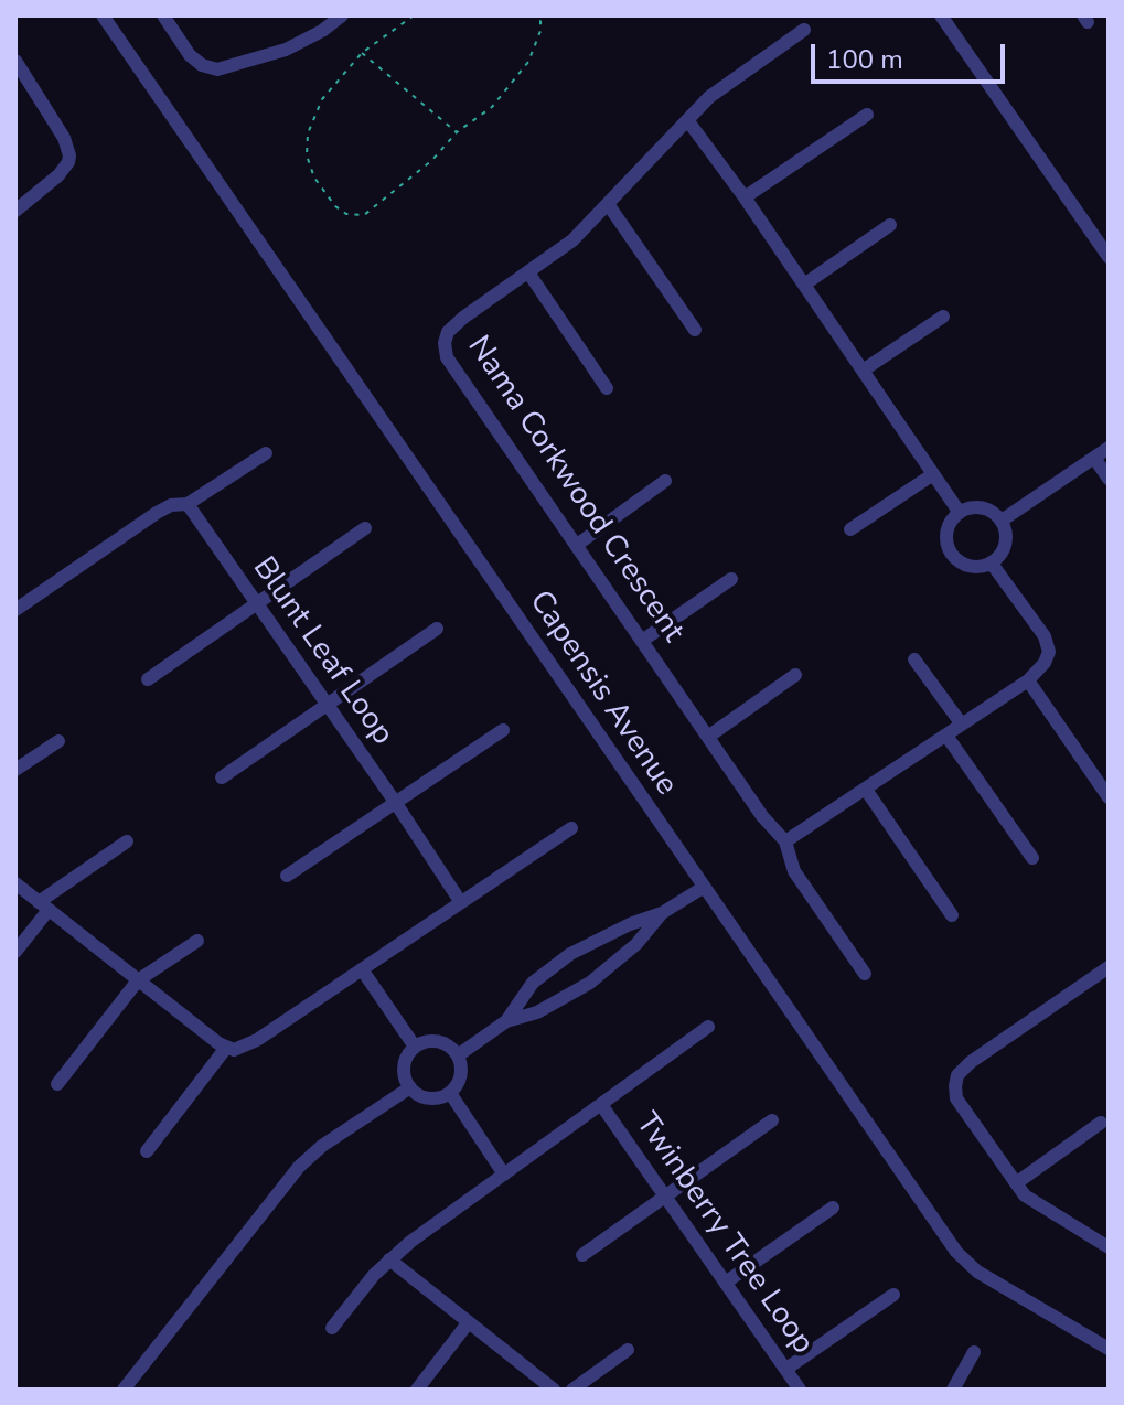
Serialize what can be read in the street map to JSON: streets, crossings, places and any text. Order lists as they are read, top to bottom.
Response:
{
  "streets": {
    "street": [
      "Nama Corkwood Crescent",
      "Blunt Leaf Loop",
      "Capensis Avenue",
      "Twinberry Tree Loop"
    ]
  },
  "scale_bar": "100 m"
}
